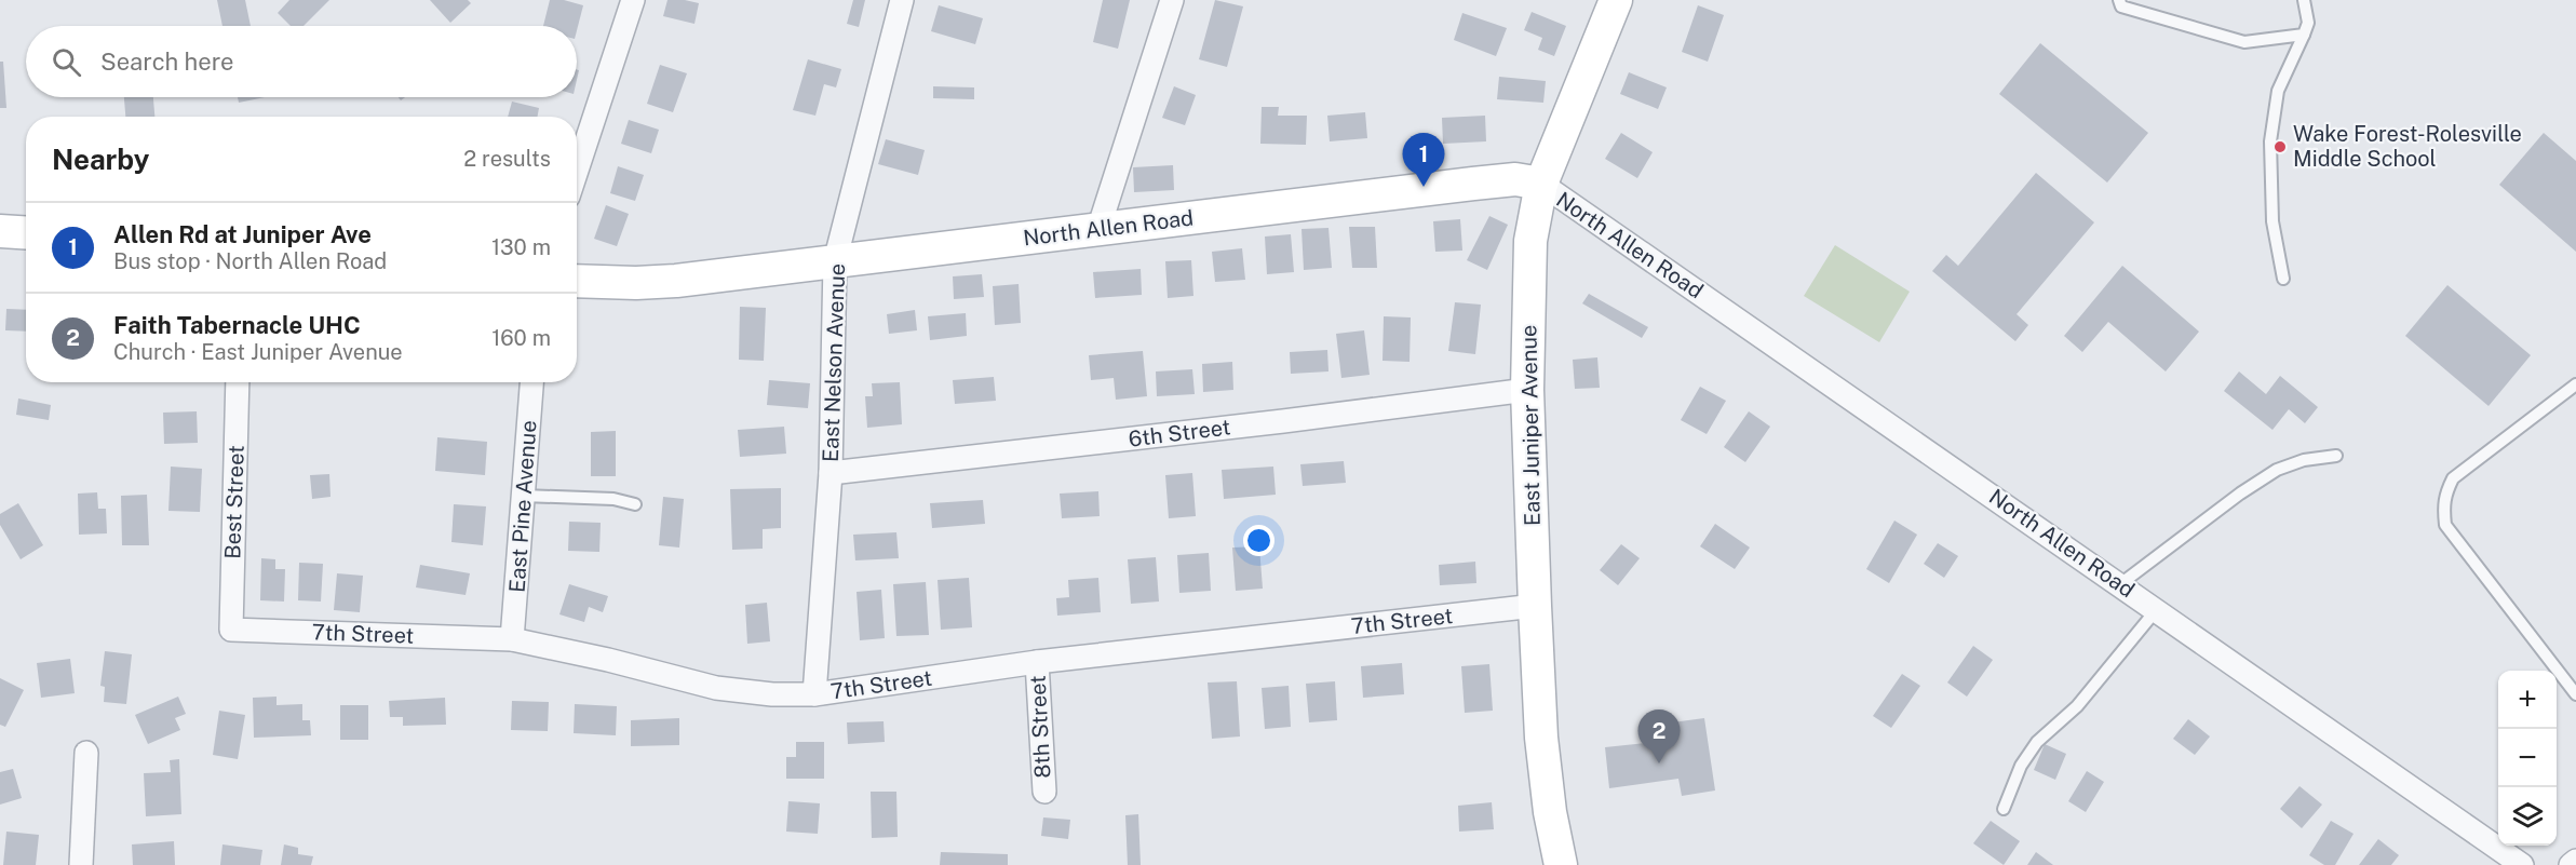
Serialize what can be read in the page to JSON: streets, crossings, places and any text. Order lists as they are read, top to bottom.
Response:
{
  "streets": {
    "street": [
      "North Allen Road",
      "East Nelson Avenue",
      "East Juniper Avenue",
      "6th Street",
      "Best Street",
      "East Pine Avenue",
      "7th Street",
      "8th Street"
    ]
  },
  "crossings": [
    ["North Allen Road", "East Nelson Avenue"],
    ["North Allen Road", "East Juniper Avenue"],
    ["East Nelson Avenue", "6th Street"],
    ["East Nelson Avenue", "7th Street"],
    ["East Juniper Avenue", "6th Street"],
    ["East Juniper Avenue", "7th Street"],
    ["Best Street", "7th Street"],
    ["East Pine Avenue", "7th Street"],
    ["7th Street", "8th Street"]
  ],
  "places": ["Wake Forest-Rolesville Middle School"],
  "page": {
    "search": "Search here",
    "heading": ["Nearby", "2 results"],
    "pins": ["1", "2"],
    "list": [
      {
        "mark": "1",
        "name": "Allen Rd at Juniper Ave",
        "note": "Bus stop · North Allen Road",
        "value": "130 m"
      },
      {
        "mark": "2",
        "name": "Faith Tabernacle UHC",
        "note": "Church · East Juniper Avenue",
        "value": "160 m"
      }
    ],
    "map_buttons": ["+", "−"]
  }
}
